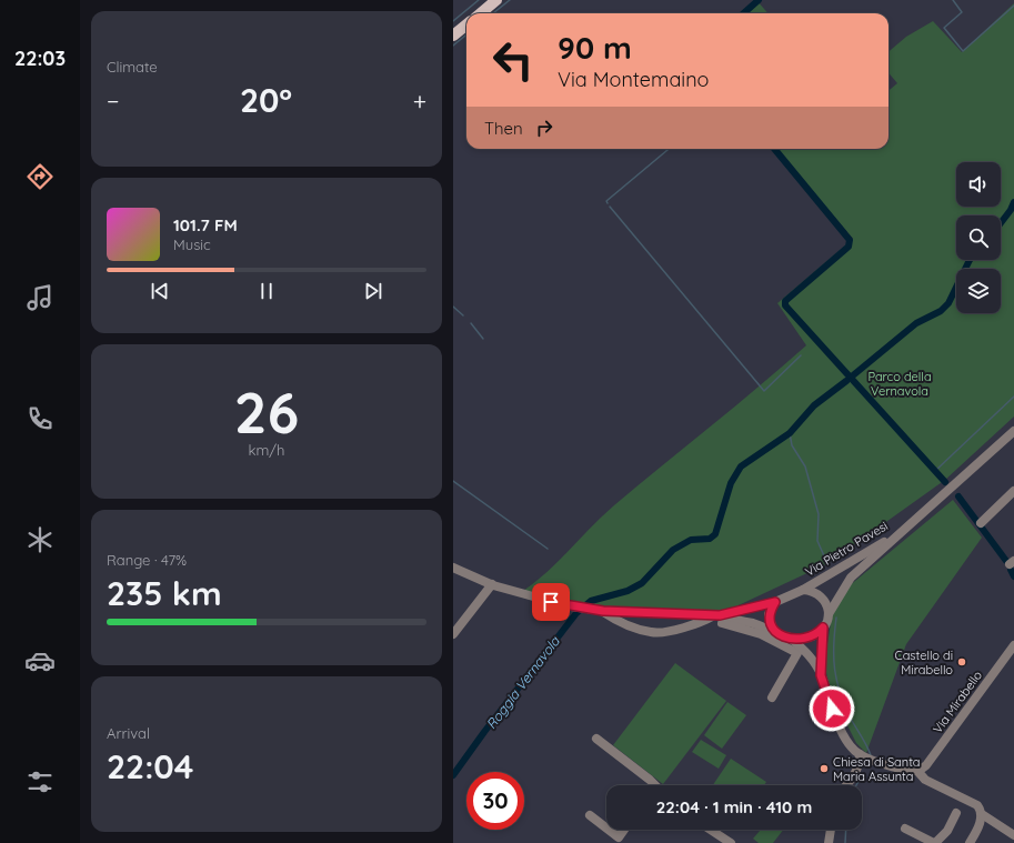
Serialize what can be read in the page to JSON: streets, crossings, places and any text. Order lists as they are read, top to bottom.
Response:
{
  "streets": {
    "street": ["Via Pietro Pavesi", "Via Mirabello"]
  },
  "water": ["Roggia Vernavola"],
  "parks": ["Parco della Vernavola"],
  "places": ["Castello di Mirabello", "Chiesa di Santa Maria Assunta"],
  "page": {
    "tabs": "22:03",
    "tile": [
      "Climate",
      ["26", "km/h"],
      ["Range · 47%", "235 km"],
      ["Arrival", "22:04"]
    ],
    "turn": ["90 m", "Via Montemaino"],
    "heat": ["−", "20°", "+"],
    "then": "Then",
    "song": ["101.7 FM", "Music"],
    "limit": "30",
    "trip": "22:04 · 1 min · 410 m"
  }
}
